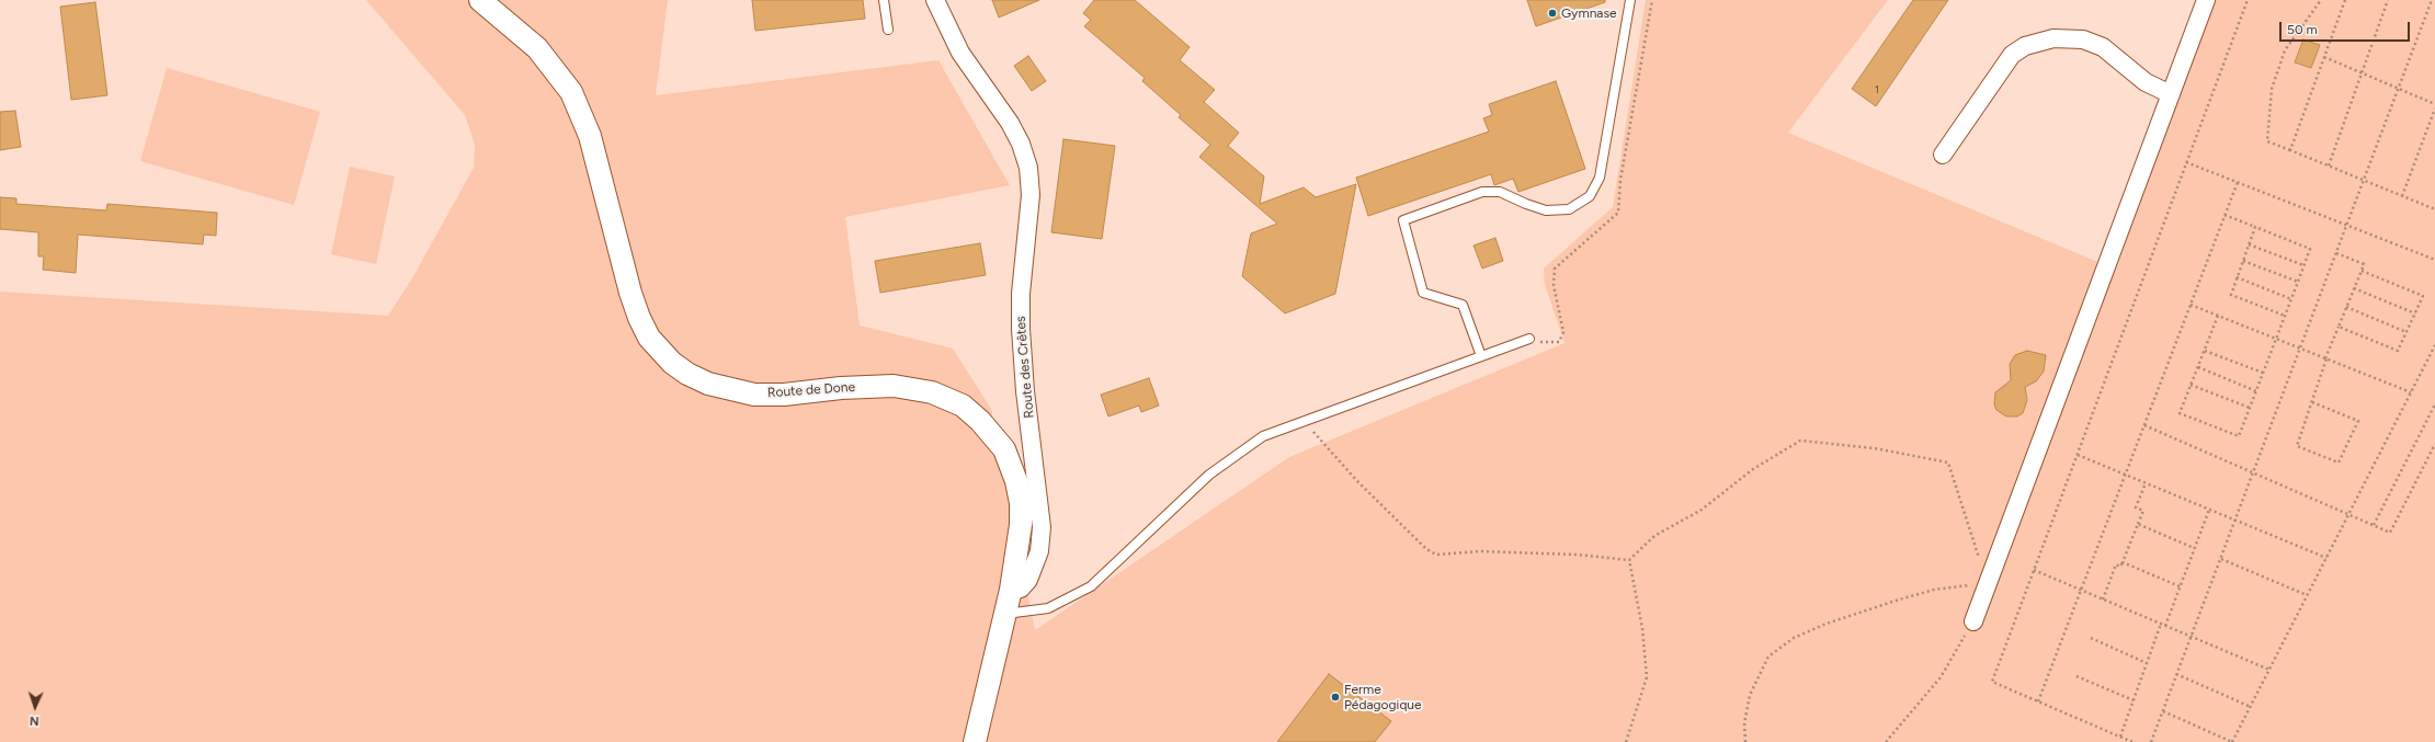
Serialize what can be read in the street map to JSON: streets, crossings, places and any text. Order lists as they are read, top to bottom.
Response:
{
  "streets": {
    "street": ["Route des Crêtes", "Route de Done"]
  },
  "crossings": [
    ["Route des Crêtes", "Route de Done"]
  ],
  "places": ["Gymnase", "Ferme Pédagogique"],
  "house_numbers": ["1"],
  "scale_bar": "50 m",
  "north": "bottom"
}
